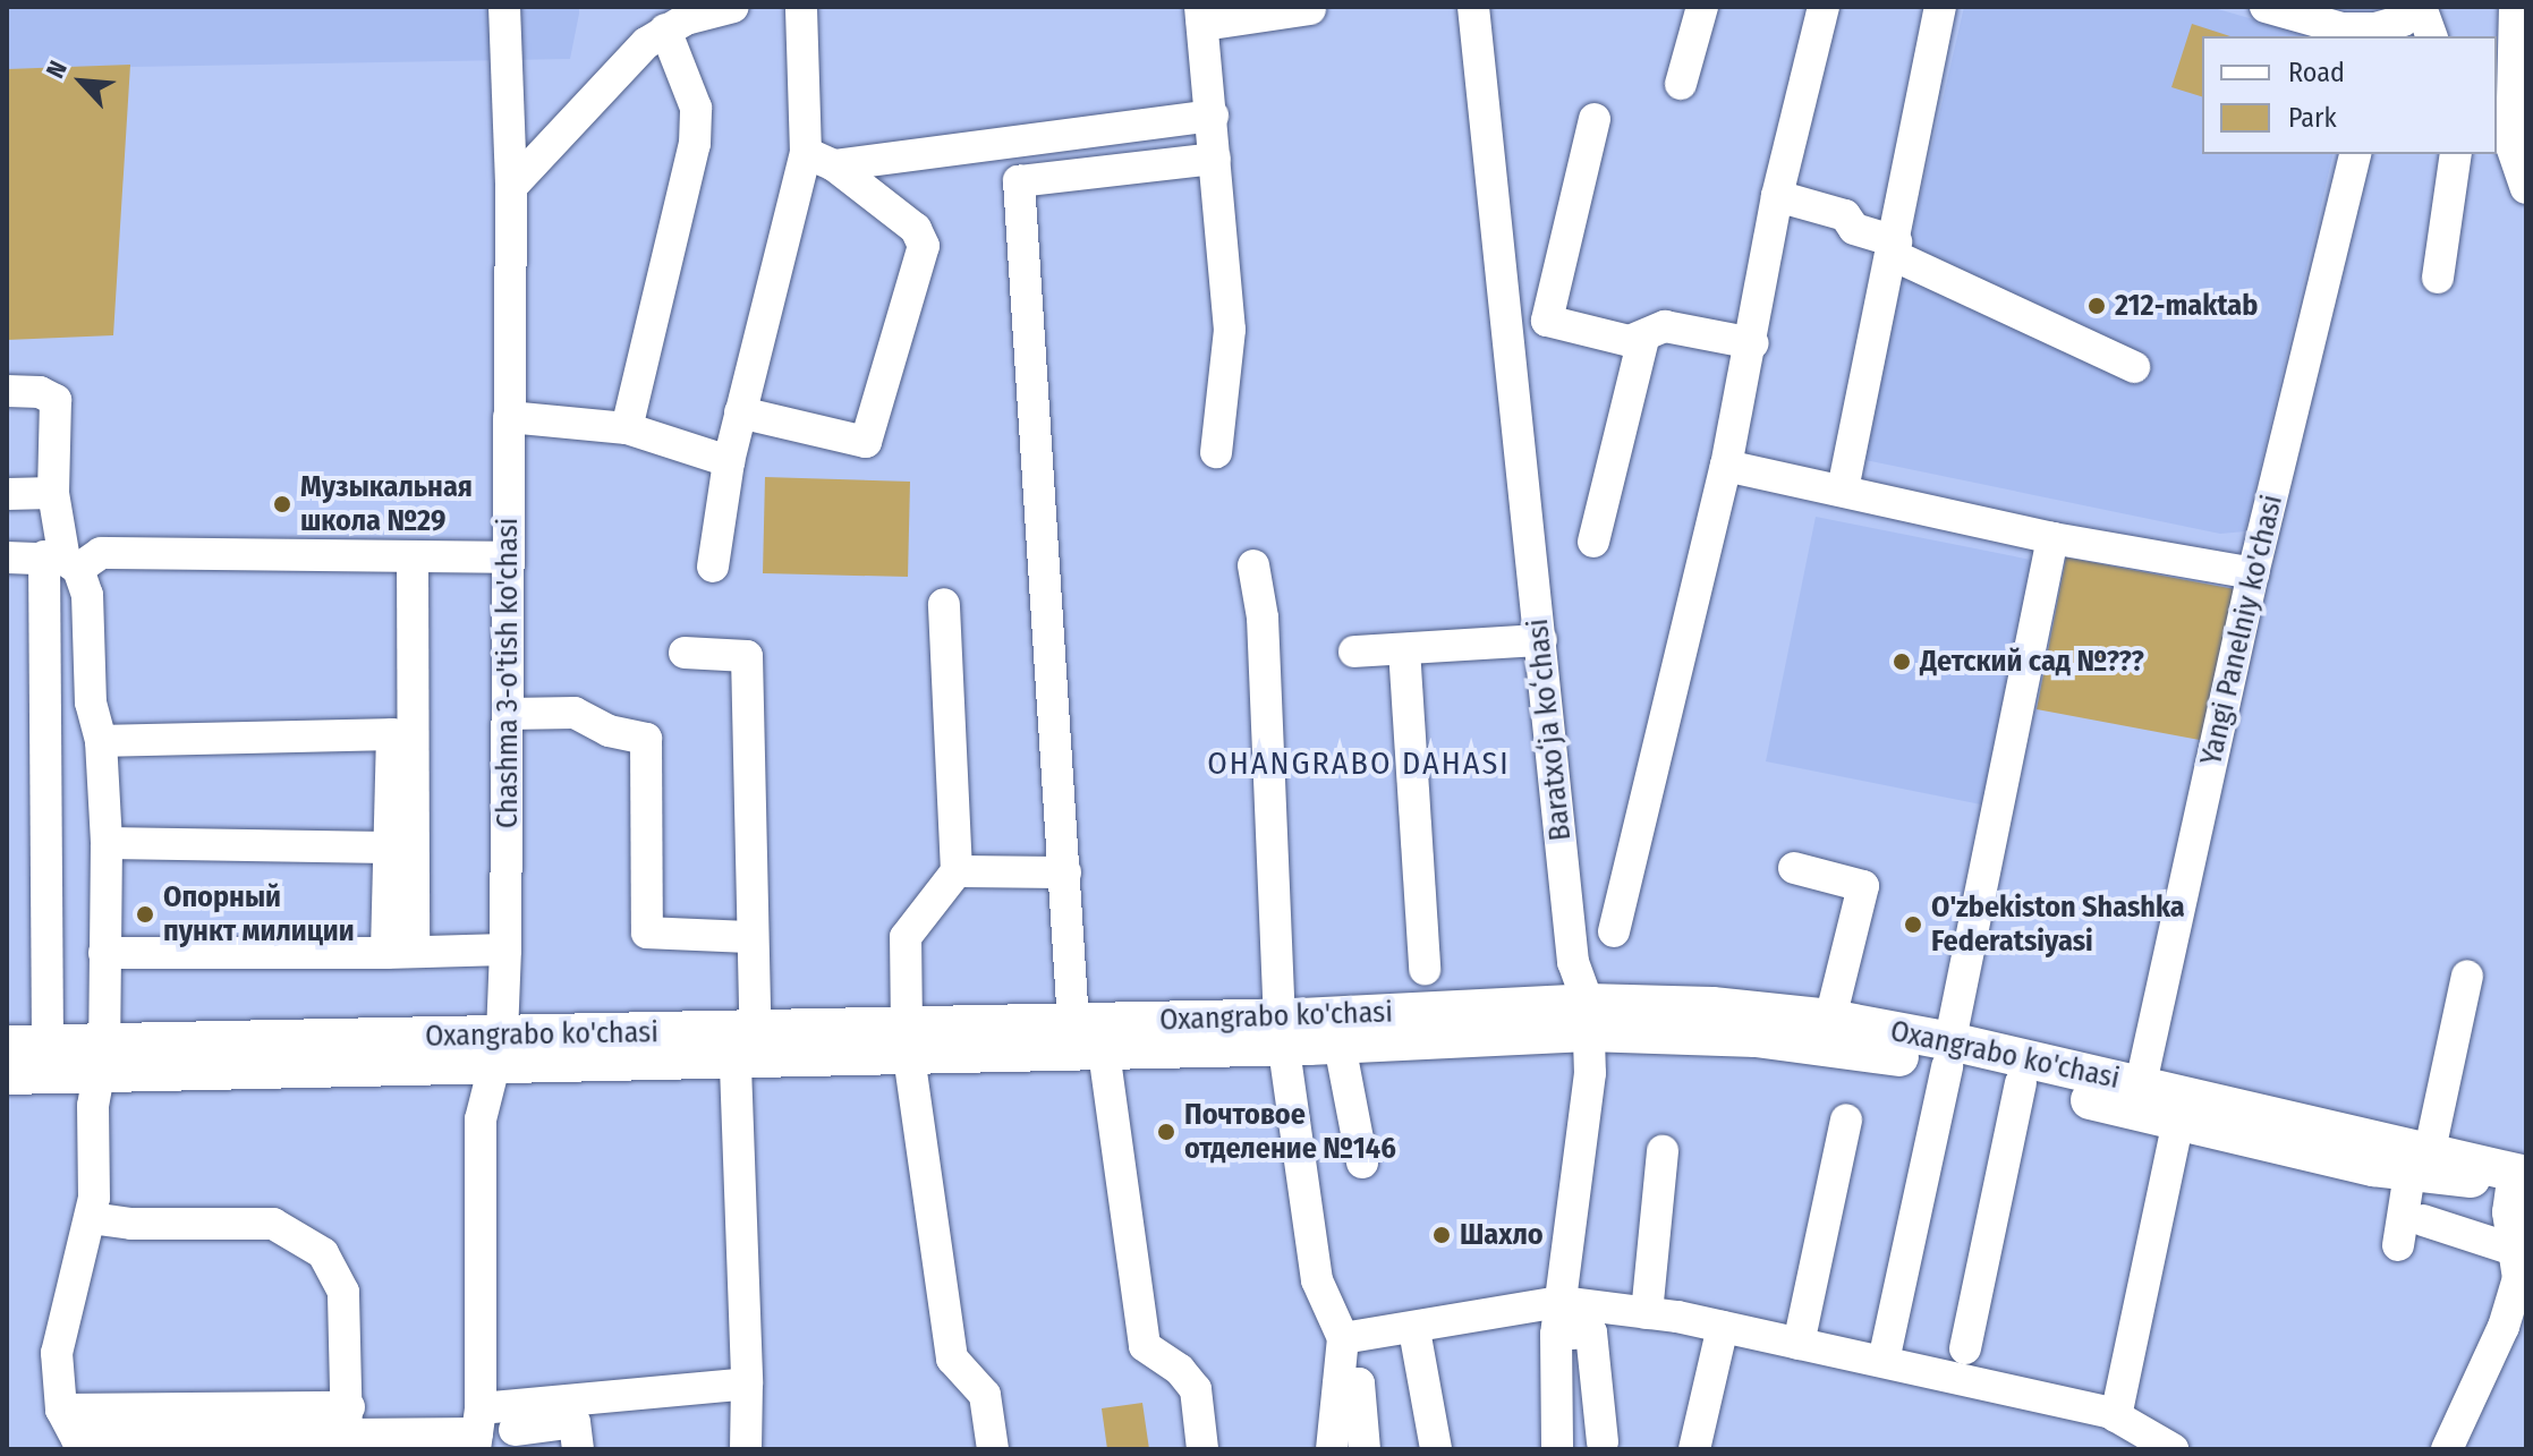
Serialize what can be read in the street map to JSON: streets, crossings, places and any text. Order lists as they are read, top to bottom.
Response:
{
  "streets": {
    "main road": ["Oxangrabo ko'chasi"],
    "street": ["Yangi Panelniy ko'chasi", "Chashma 3-o'tish ko'chasi", "Baratxoʻja koʻchasi"]
  },
  "crossings": [
    ["Yangi Panelniy ko'chasi", "Oxangrabo ko'chasi"],
    ["Chashma 3-o'tish ko'chasi", "Oxangrabo ko'chasi"],
    ["Baratxoʻja koʻchasi", "Oxangrabo ko'chasi"]
  ],
  "districts": ["OHANGRABO DAHASI"],
  "places": [
    "212-maktab",
    "Музыкальная школа №29",
    "Детский сад №???",
    "Опорный пункт милиции",
    "O'zbekiston Shashka Federatsiyasi",
    "Почтовое отделение №146",
    "Шахло"
  ],
  "legend": ["Road", "Park"],
  "north": "top left"
}
